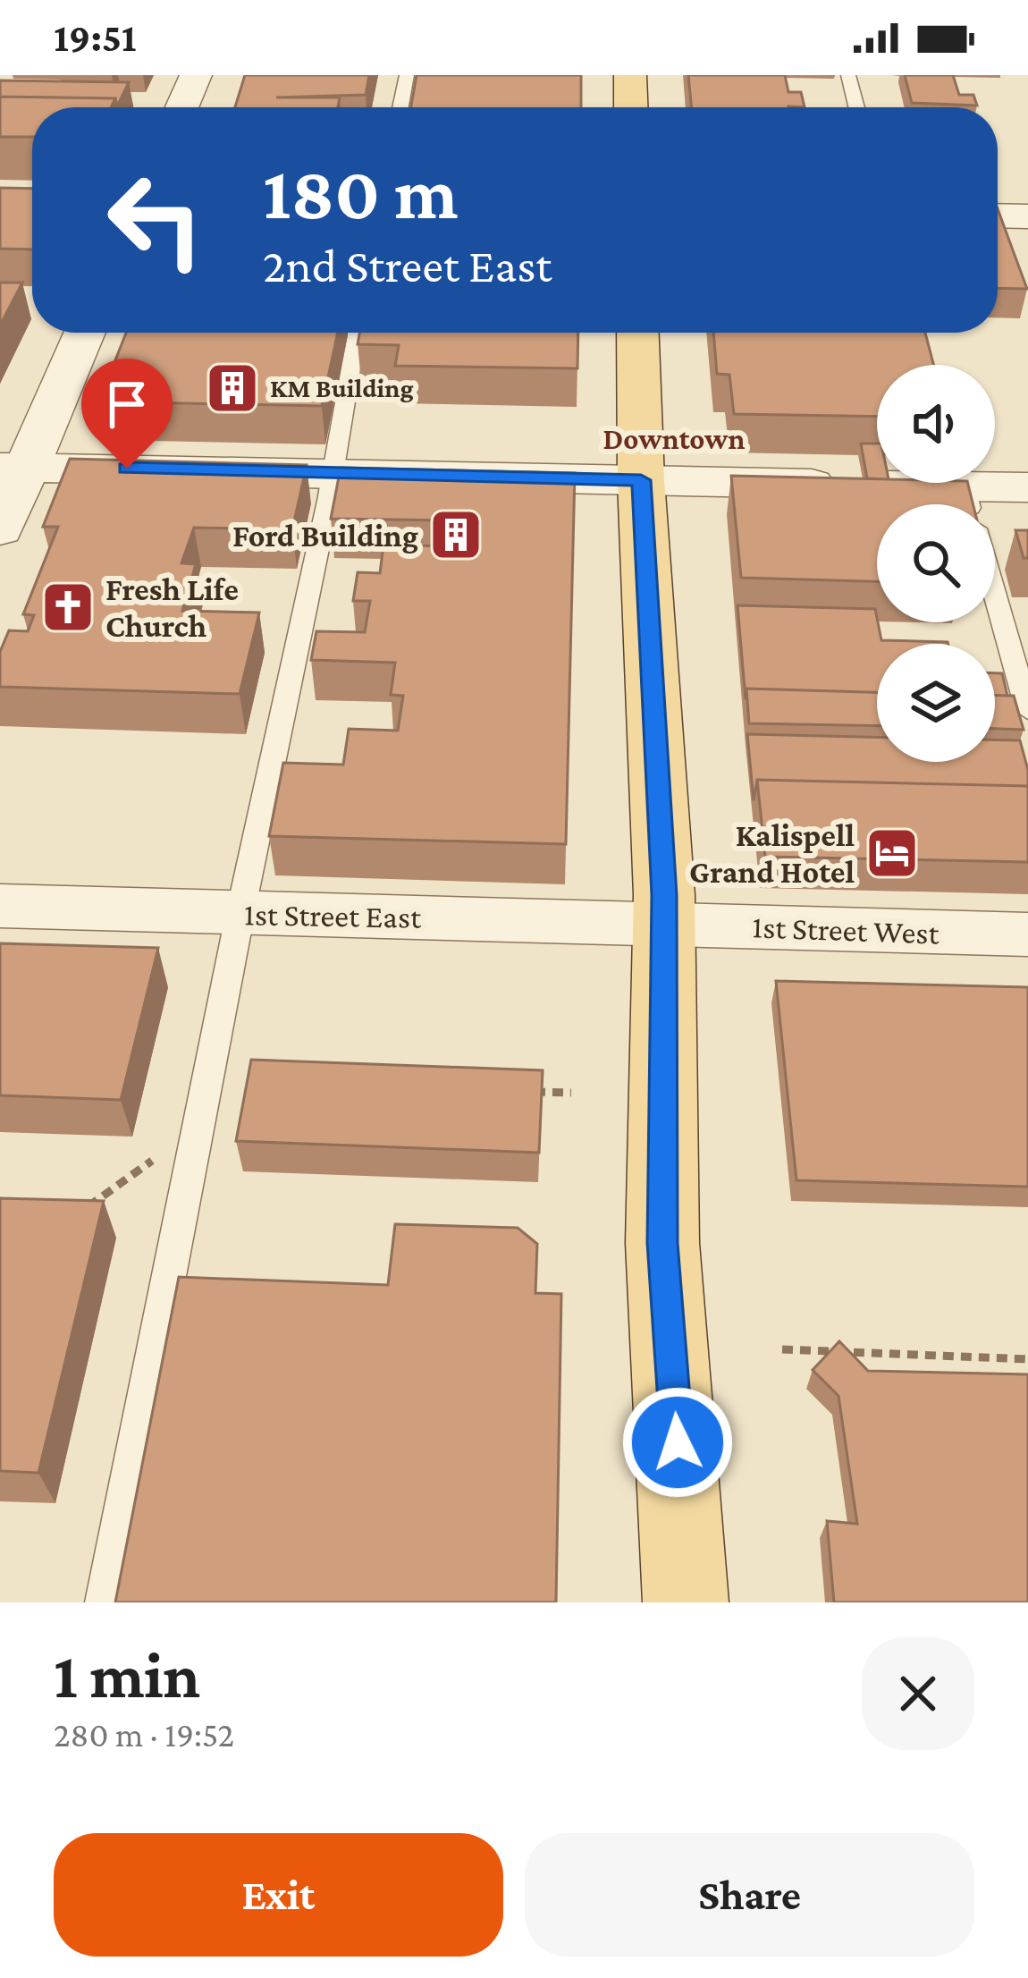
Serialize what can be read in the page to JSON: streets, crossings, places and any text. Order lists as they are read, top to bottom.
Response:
{
  "streets": {
    "street": ["1st Street East", "1st Street West"]
  },
  "crossings": [
    ["1st Street East", "1st Street West"]
  ],
  "districts": ["Downtown"],
  "places": {
    "building": ["KM Building", "Ford Building"],
    "church": ["Fresh Life Church"],
    "hotel": ["Kalispell Grand Hotel"]
  },
  "page": {
    "status": "19:51",
    "turn": ["180 m", "2nd Street East"],
    "heading": ["1 min", "280 m · 19:52"],
    "buttons": ["Exit", "Share"]
  }
}
